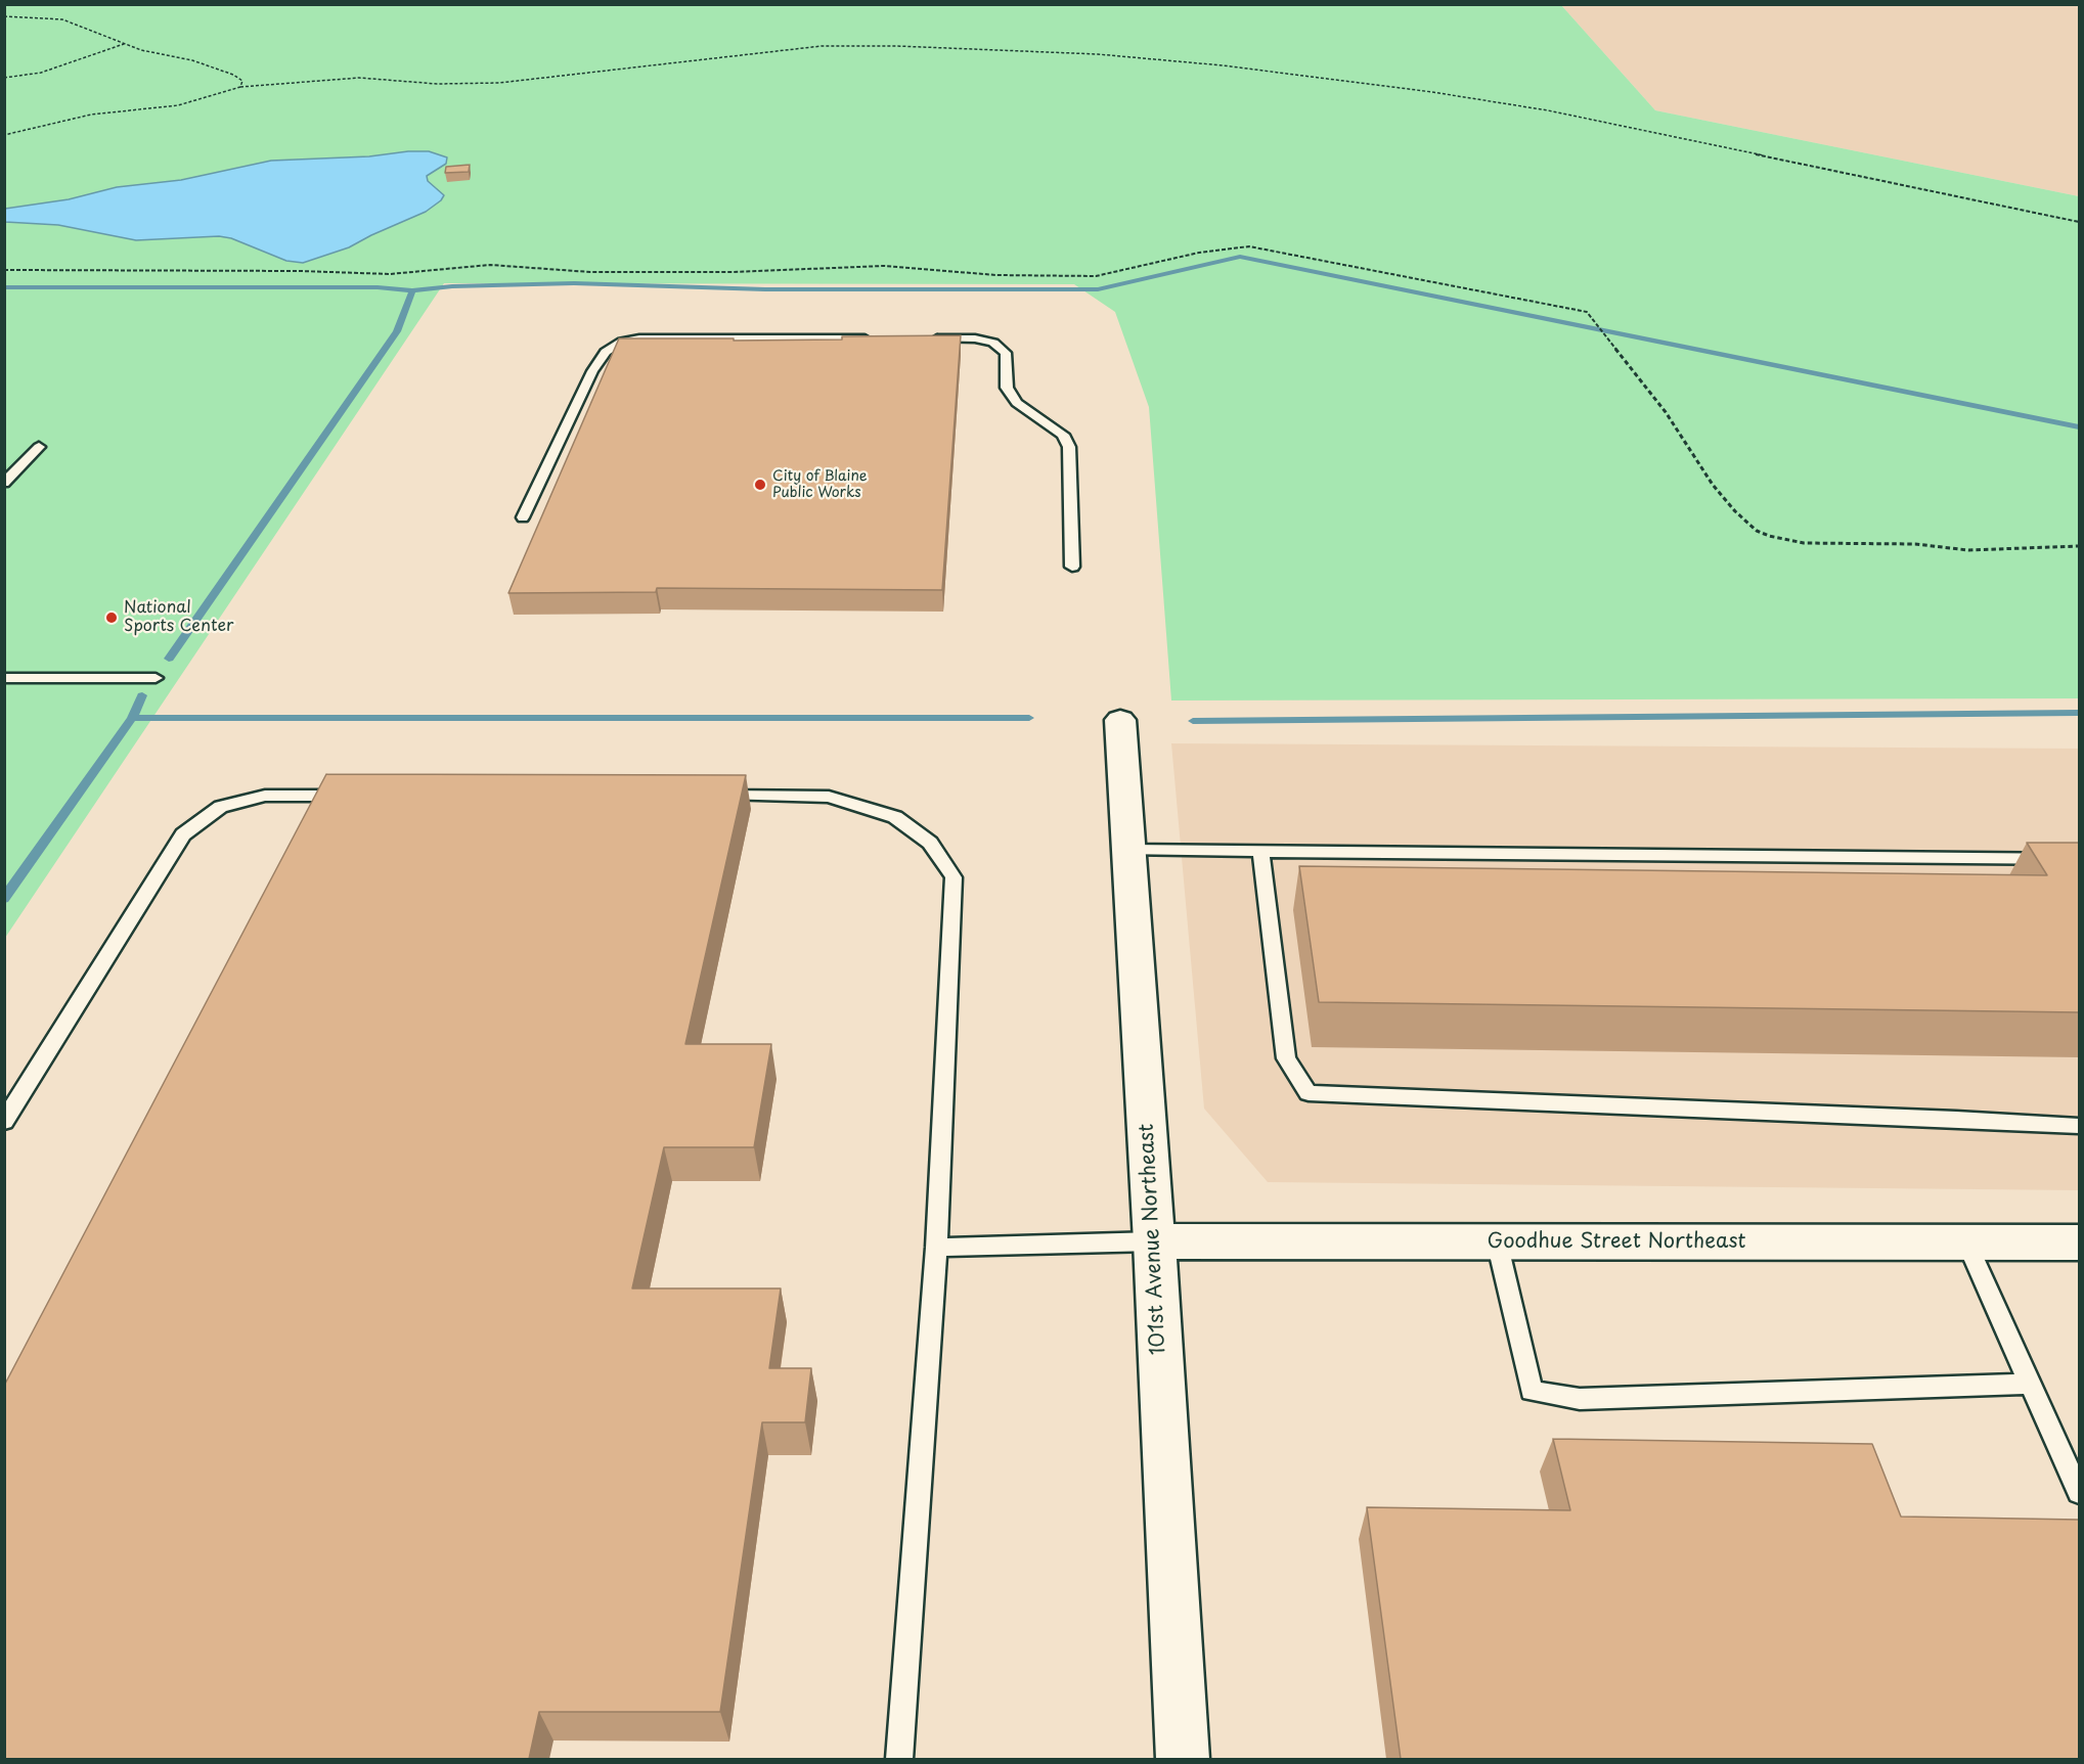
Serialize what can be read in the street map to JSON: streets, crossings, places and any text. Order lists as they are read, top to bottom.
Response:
{
  "streets": {
    "street": ["101st Avenue Northeast", "Goodhue Street Northeast"]
  },
  "crossings": [
    ["101st Avenue Northeast", "Goodhue Street Northeast"]
  ],
  "places": ["City of Blaine Public Works", "National Sports Center"]
}
